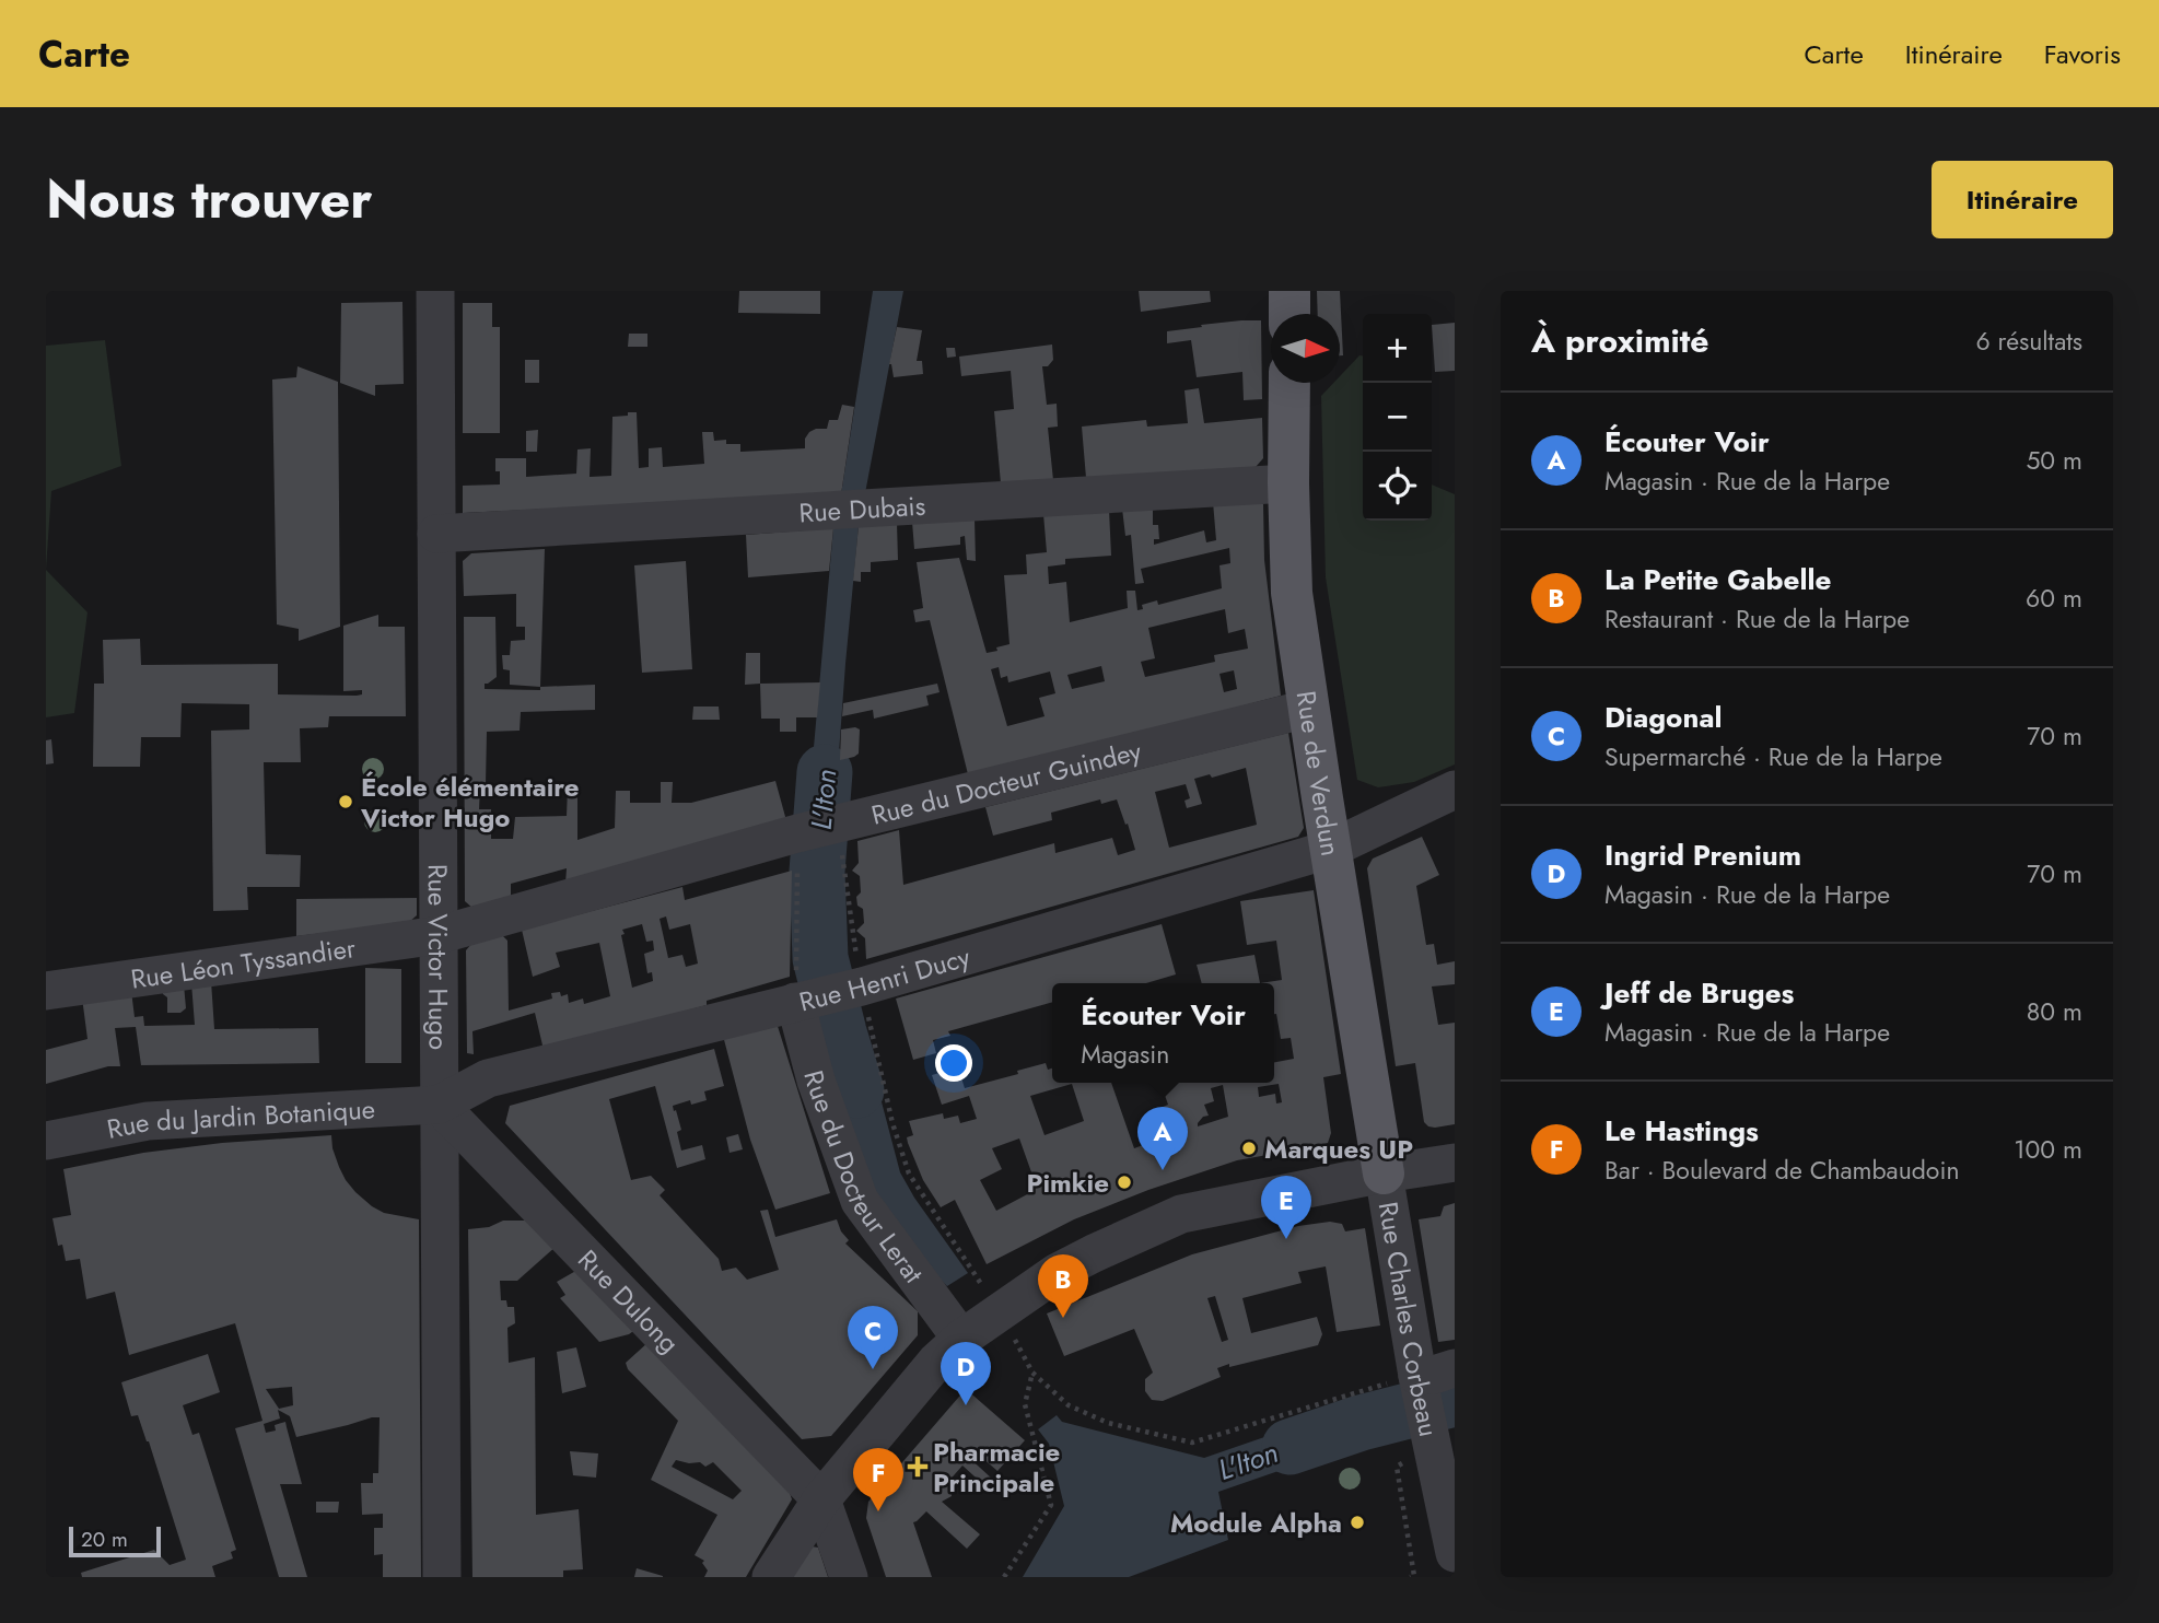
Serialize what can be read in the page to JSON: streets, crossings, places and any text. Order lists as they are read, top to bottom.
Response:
{
  "streets": {
    "main road": ["Rue de Verdun"],
    "street": [
      "Rue Dubais",
      "Rue du Docteur Guindey",
      "Rue Victor Hugo",
      "Rue Léon Tyssandier",
      "Rue Henri Ducy",
      "Rue du Jardin Botanique",
      "Rue du Docteur Lerat",
      "Rue Dulong",
      "Rue Charles Corbeau"
    ]
  },
  "crossings": [
    ["Rue Dubais", "Rue de Verdun"],
    ["Rue Dubais", "Rue Victor Hugo"],
    ["Rue de Verdun", "Rue du Docteur Guindey"],
    ["Rue de Verdun", "Rue Henri Ducy"],
    ["Rue de Verdun", "Rue Charles Corbeau"],
    ["Rue du Docteur Guindey", "Rue Victor Hugo"],
    ["Rue du Docteur Guindey", "Rue Léon Tyssandier"],
    ["Rue Victor Hugo", "Rue Léon Tyssandier"],
    ["Rue Victor Hugo", "Rue Henri Ducy"],
    ["Rue Victor Hugo", "Rue du Jardin Botanique"],
    ["Rue Victor Hugo", "Rue Dulong"],
    ["Rue Henri Ducy", "Rue du Jardin Botanique"],
    ["Rue Henri Ducy", "Rue du Docteur Lerat"],
    ["Rue Henri Ducy", "Rue Dulong"],
    ["Rue du Jardin Botanique", "Rue Dulong"]
  ],
  "water": ["L'Iton"],
  "places": {
    "other": [
      "École élémentaire Victor Hugo",
      "Marques UP",
      "Pimkie",
      "Module Alpha"
    ],
    "health": ["Pharmacie Principale"]
  },
  "scale_bar": "20 m",
  "north": "right",
  "page": {
    "header": "Carte",
    "nav": ["Carte", "Itinéraire", "Favoris"],
    "title": "Nous trouver",
    "buttons": "Itinéraire",
    "heading": ["À proximité", "6 résultats"],
    "map_buttons": ["+", "−"],
    "list": [
      {
        "mark": "A",
        "name": "Écouter Voir",
        "note": "Magasin · Rue de la Harpe",
        "value": "50 m"
      },
      {
        "mark": "B",
        "name": "La Petite Gabelle",
        "note": "Restaurant · Rue de la Harpe",
        "value": "60 m"
      },
      {
        "mark": "C",
        "name": "Diagonal",
        "note": "Supermarché · Rue de la Harpe",
        "value": "70 m"
      },
      {
        "mark": "D",
        "name": "Ingrid Prenium",
        "note": "Magasin · Rue de la Harpe",
        "value": "70 m"
      },
      {
        "mark": "E",
        "name": "Jeff de Bruges",
        "note": "Magasin · Rue de la Harpe",
        "value": "80 m"
      },
      {
        "mark": "F",
        "name": "Le Hastings",
        "note": "Bar · Boulevard de Chambaudoin",
        "value": "100 m"
      }
    ],
    "popup": ["Écouter Voir", "Magasin"],
    "pins": [
      "A",
      "E",
      "B",
      "C",
      "D",
      "F"
    ],
    "scale": "20 m"
  }
}
